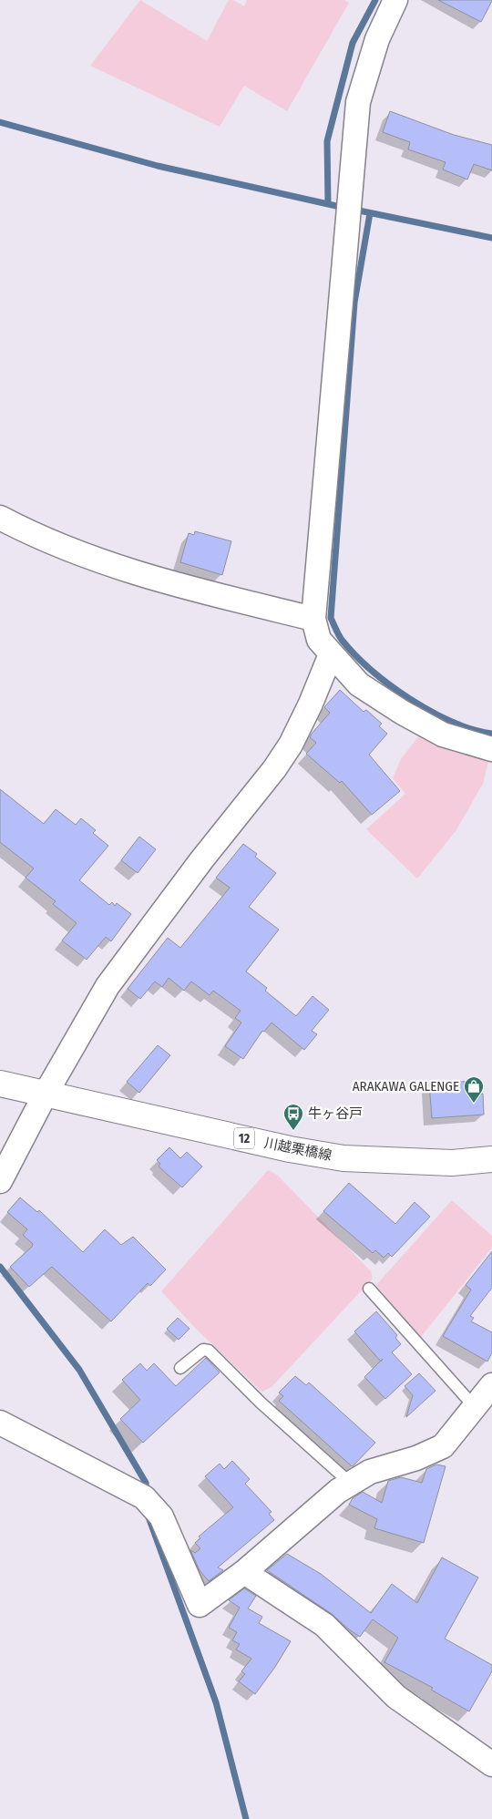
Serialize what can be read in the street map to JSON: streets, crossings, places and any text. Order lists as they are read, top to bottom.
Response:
{
  "streets": {
    "main road": ["12", "川越栗橋線"]
  },
  "places": {
    "shop": ["ARAKAWA GALENGE"],
    "bus stop": ["牛ヶ谷戸"]
  }
}
